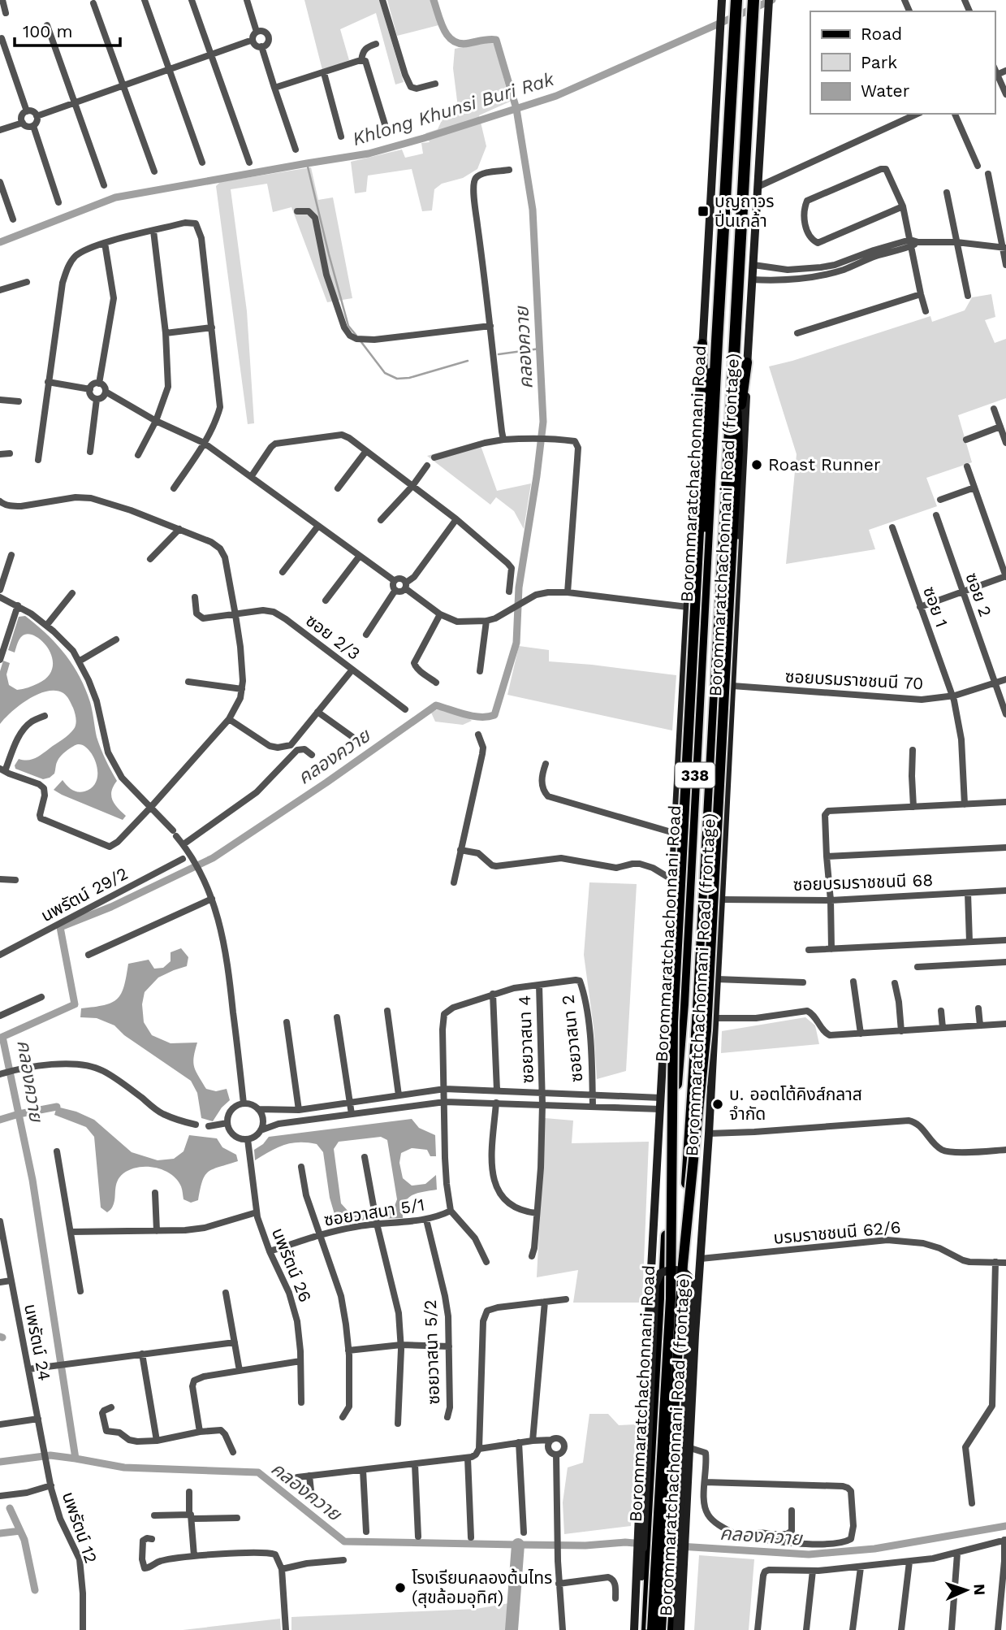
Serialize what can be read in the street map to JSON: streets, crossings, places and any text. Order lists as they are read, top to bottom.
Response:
{
  "streets": {
    "highway": ["Borommaratchachonnani Road", "338"],
    "main road": ["Borommaratchachonnani Road (frontage)"],
    "street": [
      "ซอย 2",
      "ซอย 1",
      "ซอย 2/3",
      "ซอยบรมราชชนนี 70",
      "ซอยบรมราชชนนี 68",
      "นพรัตน์ 29/2",
      "ซอยวาสนา 2",
      "ซอยวาสนา 4",
      "ซอยวาสนา 5/1",
      "บรมราชชนนี 62/6",
      "นพรัตน์ 26",
      "นพรัตน์ 24",
      "ซอยวาสนา 5/2",
      "นพรัตน์ 12"
    ]
  },
  "crossings": [
    ["Borommaratchachonnani Road", "Borommaratchachonnani Road (frontage)"],
    ["Borommaratchachonnani Road", "338"],
    ["Borommaratchachonnani Road (frontage)", "ซอยบรมราชชนนี 70"],
    ["Borommaratchachonnani Road (frontage)", "ซอยบรมราชชนนี 68"],
    ["Borommaratchachonnani Road (frontage)", "บรมราชชนนี 62/6"],
    ["ซอย 2", "ซอยบรมราชชนนี 70"],
    ["ซอย 1", "ซอยบรมราชชนนี 70"],
    ["ซอยวาสนา 2", "ซอยวาสนา 4"],
    ["ซอยวาสนา 5/1", "นพรัตน์ 26"],
    ["ซอยวาสนา 5/1", "ซอยวาสนา 5/2"],
    ["นพรัตน์ 24", "นพรัตน์ 12"]
  ],
  "water": ["Khlong Khunsi Buri Rak", "คลองควาย"],
  "places": {
    "transit": ["บุญถาวร ปิ่นเกล้า"],
    "other": ["Roast Runner", "บ. ออตโต้คิงส์กลาส จำกัด", "โรงเรียนคลองต้นไทร (สุขล้อมอุทิศ)"]
  },
  "legend": ["Road", "Park", "Water"],
  "scale_bar": "100 m",
  "north": "right"
}
